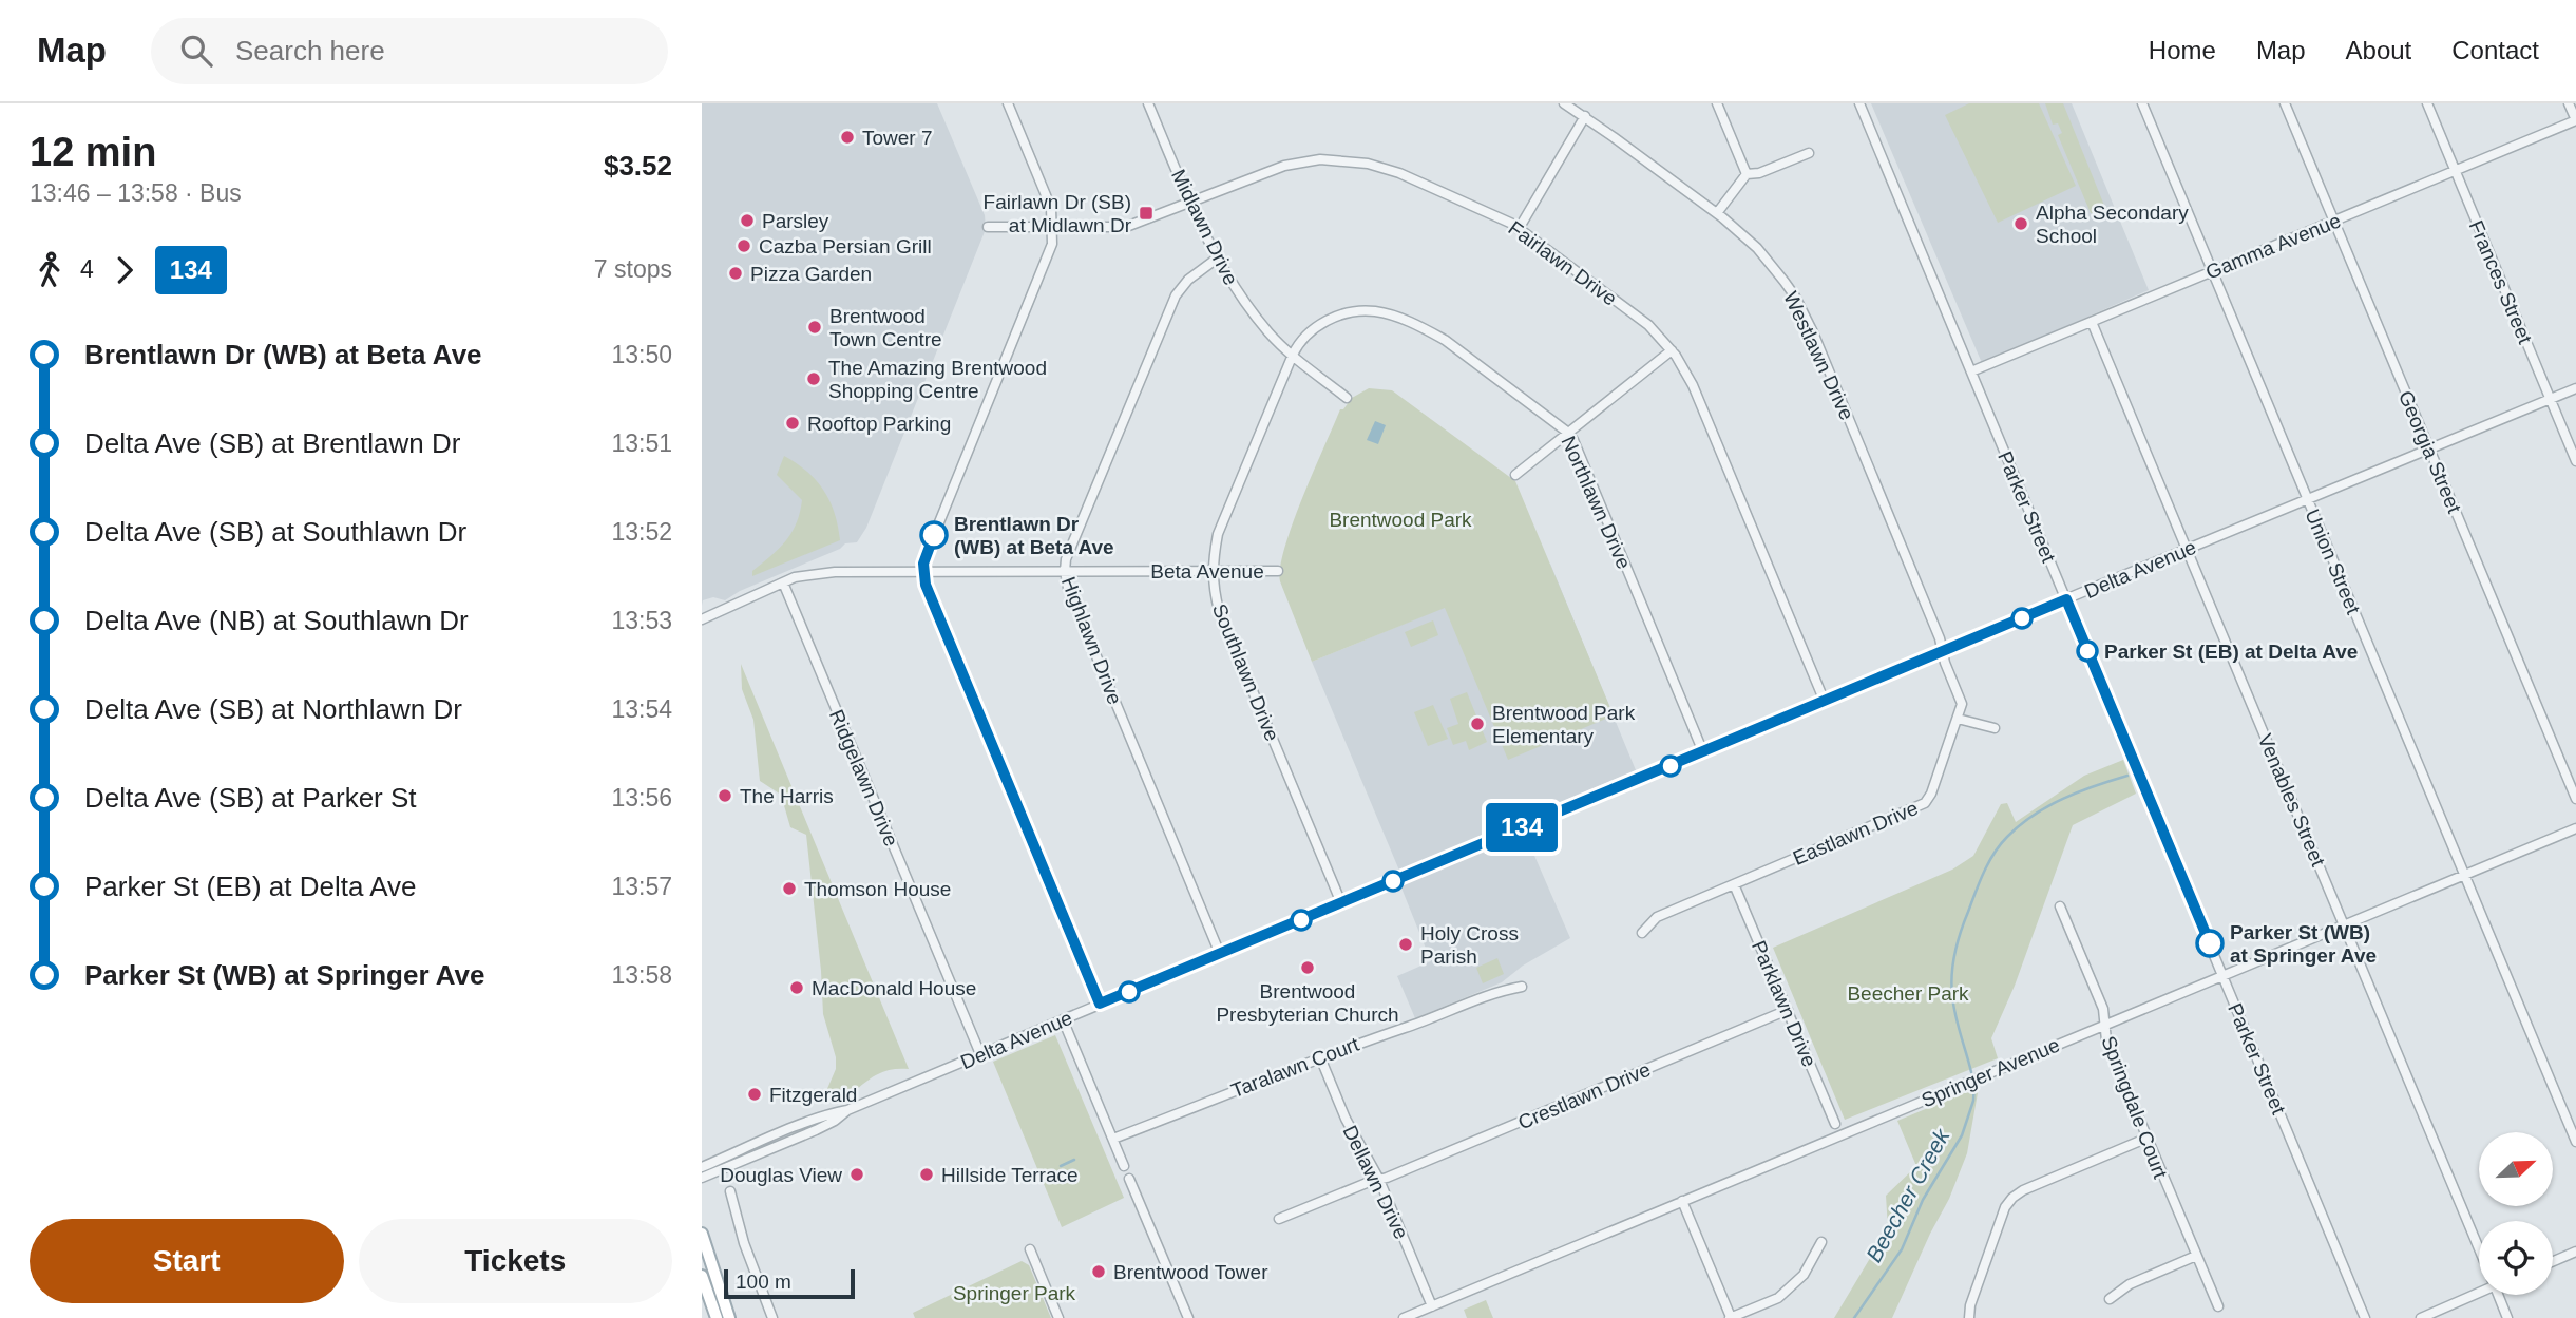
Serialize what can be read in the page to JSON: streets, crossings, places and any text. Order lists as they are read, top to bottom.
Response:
{
  "streets": {
    "street": [
      "Midlawn Drive",
      "Gamma Avenue",
      "Fairlawn Drive",
      "Frances Street",
      "Westlawn Drive",
      "Georgia Street",
      "Northlawn Drive",
      "Parker Street",
      "Union Street",
      "Delta Avenue",
      "Beta Avenue",
      "Highlawn Drive",
      "Southlawn Drive",
      "Ridgelawn Drive",
      "Venables Street",
      "Eastlawn Drive",
      "Parklawn Drive",
      "Taralawn Court",
      "Springer Avenue",
      "Crestlawn Drive",
      "Springdale Court",
      "Dellawn Drive"
    ]
  },
  "crossings": [
    ["Midlawn Drive", "Fairlawn Drive"],
    ["Midlawn Drive", "Northlawn Drive"],
    ["Midlawn Drive", "Highlawn Drive"],
    ["Midlawn Drive", "Southlawn Drive"],
    ["Gamma Avenue", "Frances Street"],
    ["Gamma Avenue", "Georgia Street"],
    ["Gamma Avenue", "Parker Street"],
    ["Gamma Avenue", "Union Street"],
    ["Gamma Avenue", "Venables Street"],
    ["Fairlawn Drive", "Delta Avenue"],
    ["Frances Street", "Delta Avenue"],
    ["Westlawn Drive", "Delta Avenue"],
    ["Westlawn Drive", "Eastlawn Drive"],
    ["Georgia Street", "Delta Avenue"],
    ["Northlawn Drive", "Delta Avenue"],
    ["Northlawn Drive", "Southlawn Drive"],
    ["Parker Street", "Delta Avenue"],
    ["Parker Street", "Springer Avenue"],
    ["Union Street", "Delta Avenue"],
    ["Union Street", "Springer Avenue"],
    ["Delta Avenue", "Highlawn Drive"],
    ["Delta Avenue", "Southlawn Drive"],
    ["Delta Avenue", "Ridgelawn Drive"],
    ["Delta Avenue", "Venables Street"],
    ["Delta Avenue", "Eastlawn Drive"],
    ["Beta Avenue", "Highlawn Drive"],
    ["Beta Avenue", "Southlawn Drive"],
    ["Beta Avenue", "Ridgelawn Drive"],
    ["Venables Street", "Springer Avenue"],
    ["Eastlawn Drive", "Parklawn Drive"],
    ["Parklawn Drive", "Crestlawn Drive"],
    ["Taralawn Court", "Dellawn Drive"],
    ["Springer Avenue", "Springdale Court"],
    ["Springer Avenue", "Dellawn Drive"],
    ["Crestlawn Drive", "Dellawn Drive"]
  ],
  "water": ["Beecher Creek"],
  "parks": ["Brentwood Park", "Beecher Park", "Springer Park"],
  "places": {
    "other": [
      "Tower 7",
      "Parsley",
      "Alpha Secondary School",
      "Cazba Persian Grill",
      "Pizza Garden",
      "Brentwood Town Centre",
      "The Amazing Brentwood Shopping Centre",
      "Rooftop Parking",
      "Brentlawn Dr (WB) at Beta Ave",
      "Parker St (EB) at Delta Ave",
      "Brentwood Park Elementary",
      "The Harris",
      "Thomson House",
      "Parker St (WB) at Springer Ave",
      "Holy Cross Parish",
      "Brentwood Presbyterian Church",
      "MacDonald House",
      "Fitzgerald",
      "Douglas View",
      "Hillside Terrace",
      "Brentwood Tower"
    ],
    "transit": ["Fairlawn Dr (SB) at Midlawn Dr"]
  },
  "lines": ["bus line 134"],
  "scale_bar": "100 m",
  "north": "top right",
  "page": {
    "header": "Map",
    "search": "Search here",
    "nav": [
      "Home",
      "Map",
      "About",
      "Contact"
    ],
    "heading": ["12 min", "13:46 – 13:58 · Bus", "$3.52"],
    "on_map": "134",
    "legs": ["4", "134", "7 stops"],
    "list": [
      {
        "name": "Brentlawn Dr (WB) at Beta Ave",
        "value": "13:50"
      },
      {
        "name": "Delta Ave (SB) at Brentlawn Dr",
        "value": "13:51"
      },
      {
        "name": "Delta Ave (SB) at Southlawn Dr",
        "value": "13:52"
      },
      {
        "name": "Delta Ave (NB) at Southlawn Dr",
        "value": "13:53"
      },
      {
        "name": "Delta Ave (SB) at Northlawn Dr",
        "value": "13:54"
      },
      {
        "name": "Delta Ave (SB) at Parker St",
        "value": "13:56"
      },
      {
        "name": "Parker St (EB) at Delta Ave",
        "value": "13:57"
      },
      {
        "name": "Parker St (WB) at Springer Ave",
        "value": "13:58"
      }
    ],
    "buttons": ["Start", "Tickets"],
    "scale": "100 m"
  }
}
